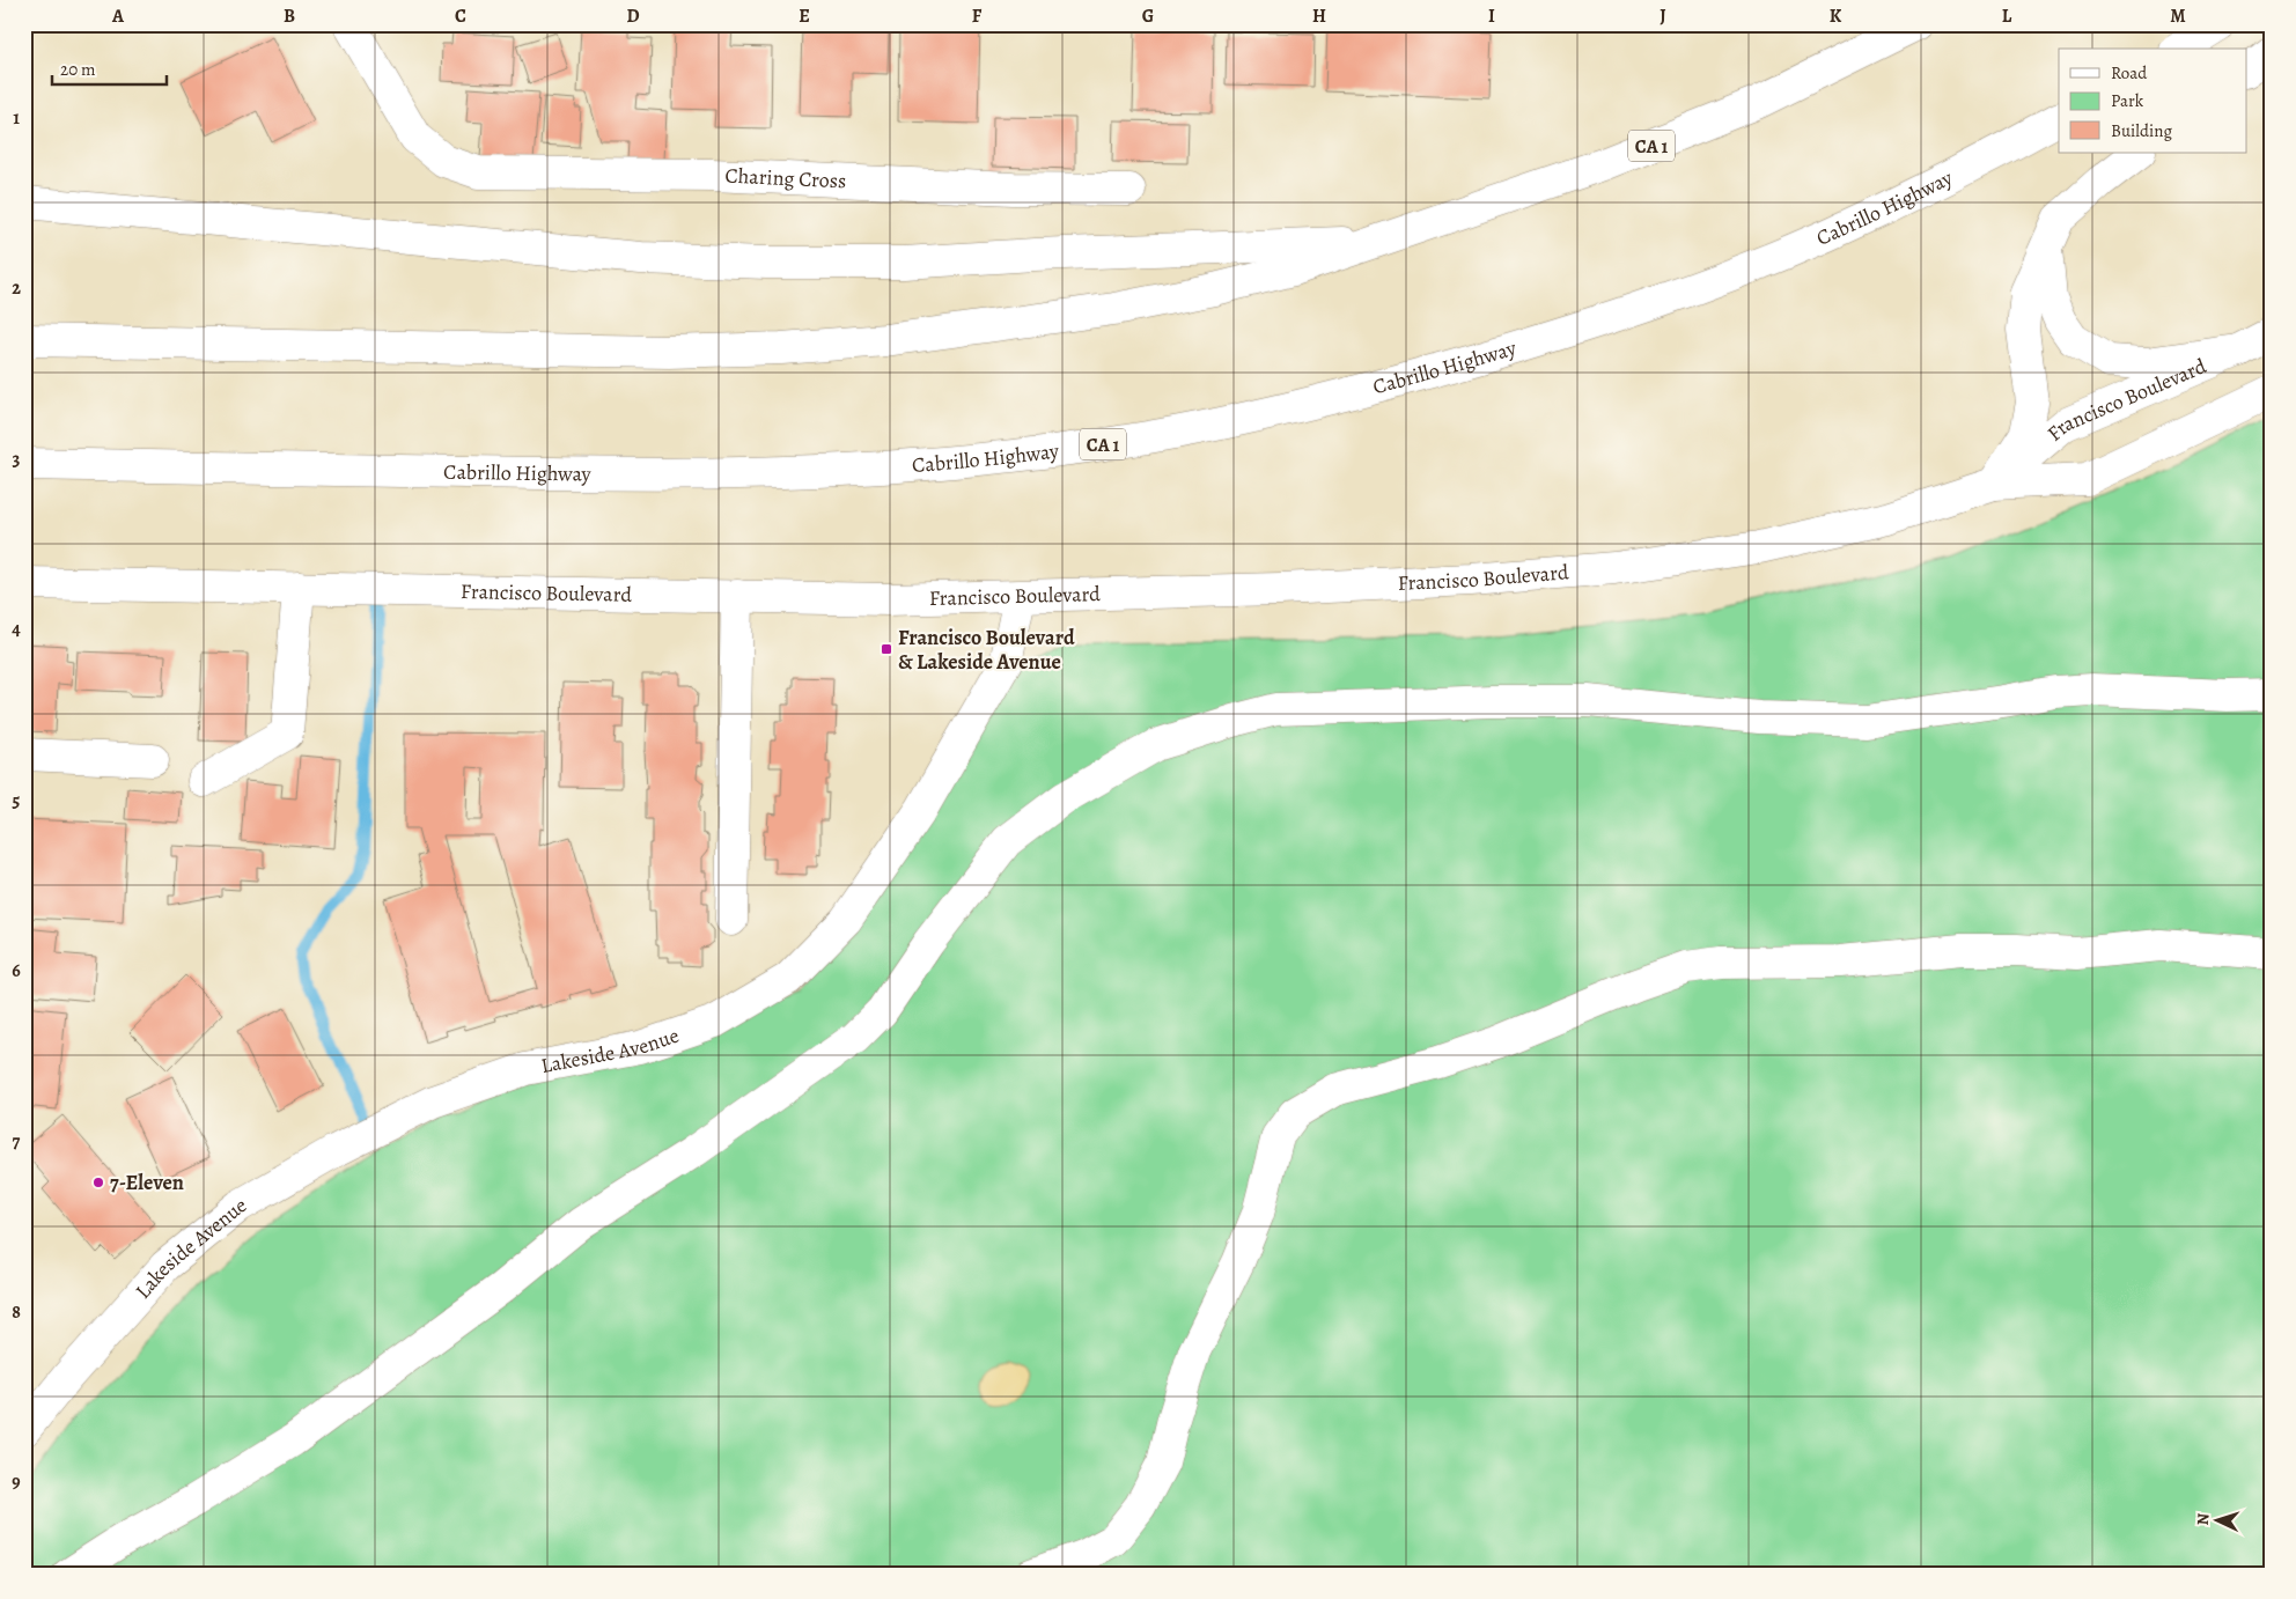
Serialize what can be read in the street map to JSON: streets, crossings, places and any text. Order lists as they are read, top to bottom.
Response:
{
  "streets": {
    "main road": [
      "CA 1",
      "Charing Cross",
      "Cabrillo Highway",
      "Francisco Boulevard",
      "Lakeside Avenue"
    ]
  },
  "crossings": [
    ["Francisco Boulevard", "Lakeside Avenue"]
  ],
  "places": {
    "transit": ["Francisco Boulevard & Lakeside Avenue"],
    "other": ["7-Eleven"]
  },
  "legend": ["Road", "Park", "Building"],
  "scale_bar": "20 m",
  "north": "left",
  "grid": {
    "columns": [
      "A",
      "B",
      "C",
      "D",
      "E",
      "F",
      "G",
      "H",
      "I",
      "J",
      "K",
      "L",
      "M"
    ],
    "rows": [
      "1",
      "2",
      "3",
      "4",
      "5",
      "6",
      "7",
      "8",
      "9"
    ]
  }
}
